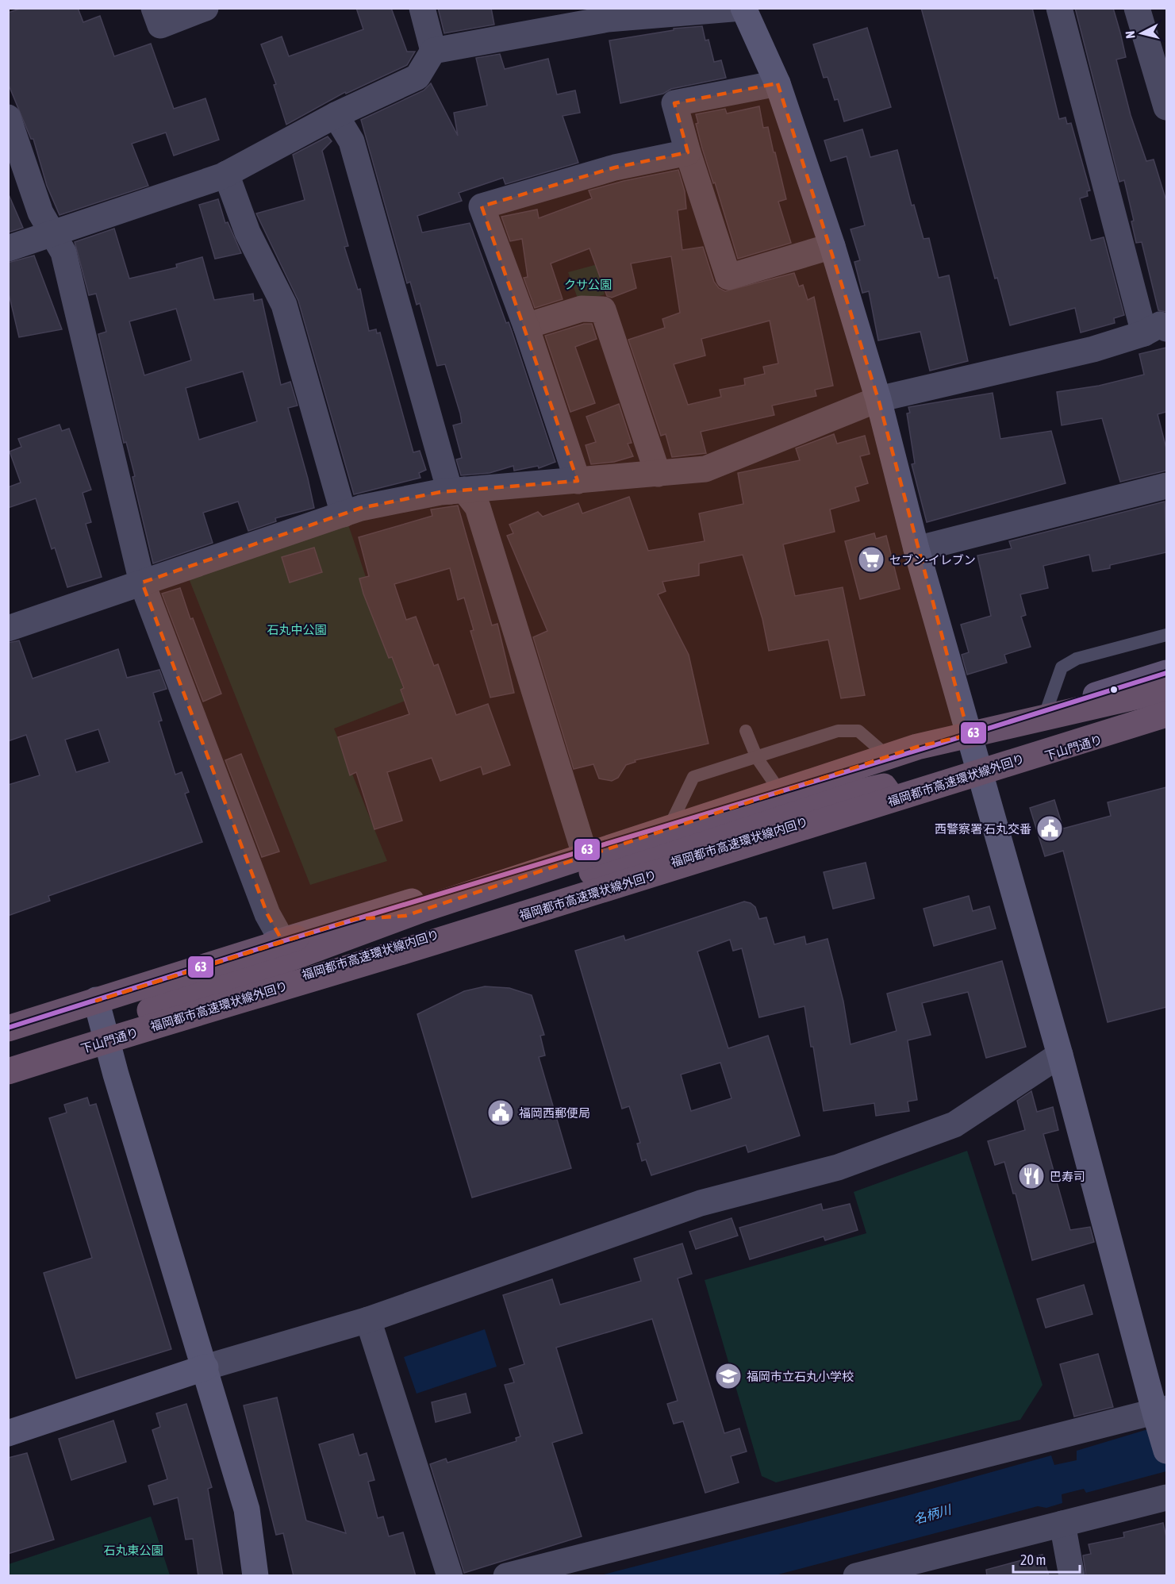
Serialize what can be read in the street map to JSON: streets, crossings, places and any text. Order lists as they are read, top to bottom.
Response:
{
  "streets": {
    "highway": ["福岡都市高速環状線外回り", "福岡都市高速環状線内回り"],
    "main road": ["下山門通り"]
  },
  "crossings": [
    ["下山門通り", "福岡都市高速環状線外回り"],
    ["下山門通り", "福岡都市高速環状線内回り"]
  ],
  "water": ["名柄川"],
  "parks": ["クサ公園", "石丸中公園", "石丸東公園"],
  "places": {
    "supermarket": ["セブン-イレブン"],
    "public building": ["西警察署 石丸交番", "福岡西郵便局"],
    "restaurant": ["巴寿司"],
    "school or university": ["福岡市立石丸小学校"]
  },
  "lines": ["transit line 63"],
  "scale_bar": "20 m",
  "north": "left"
}
